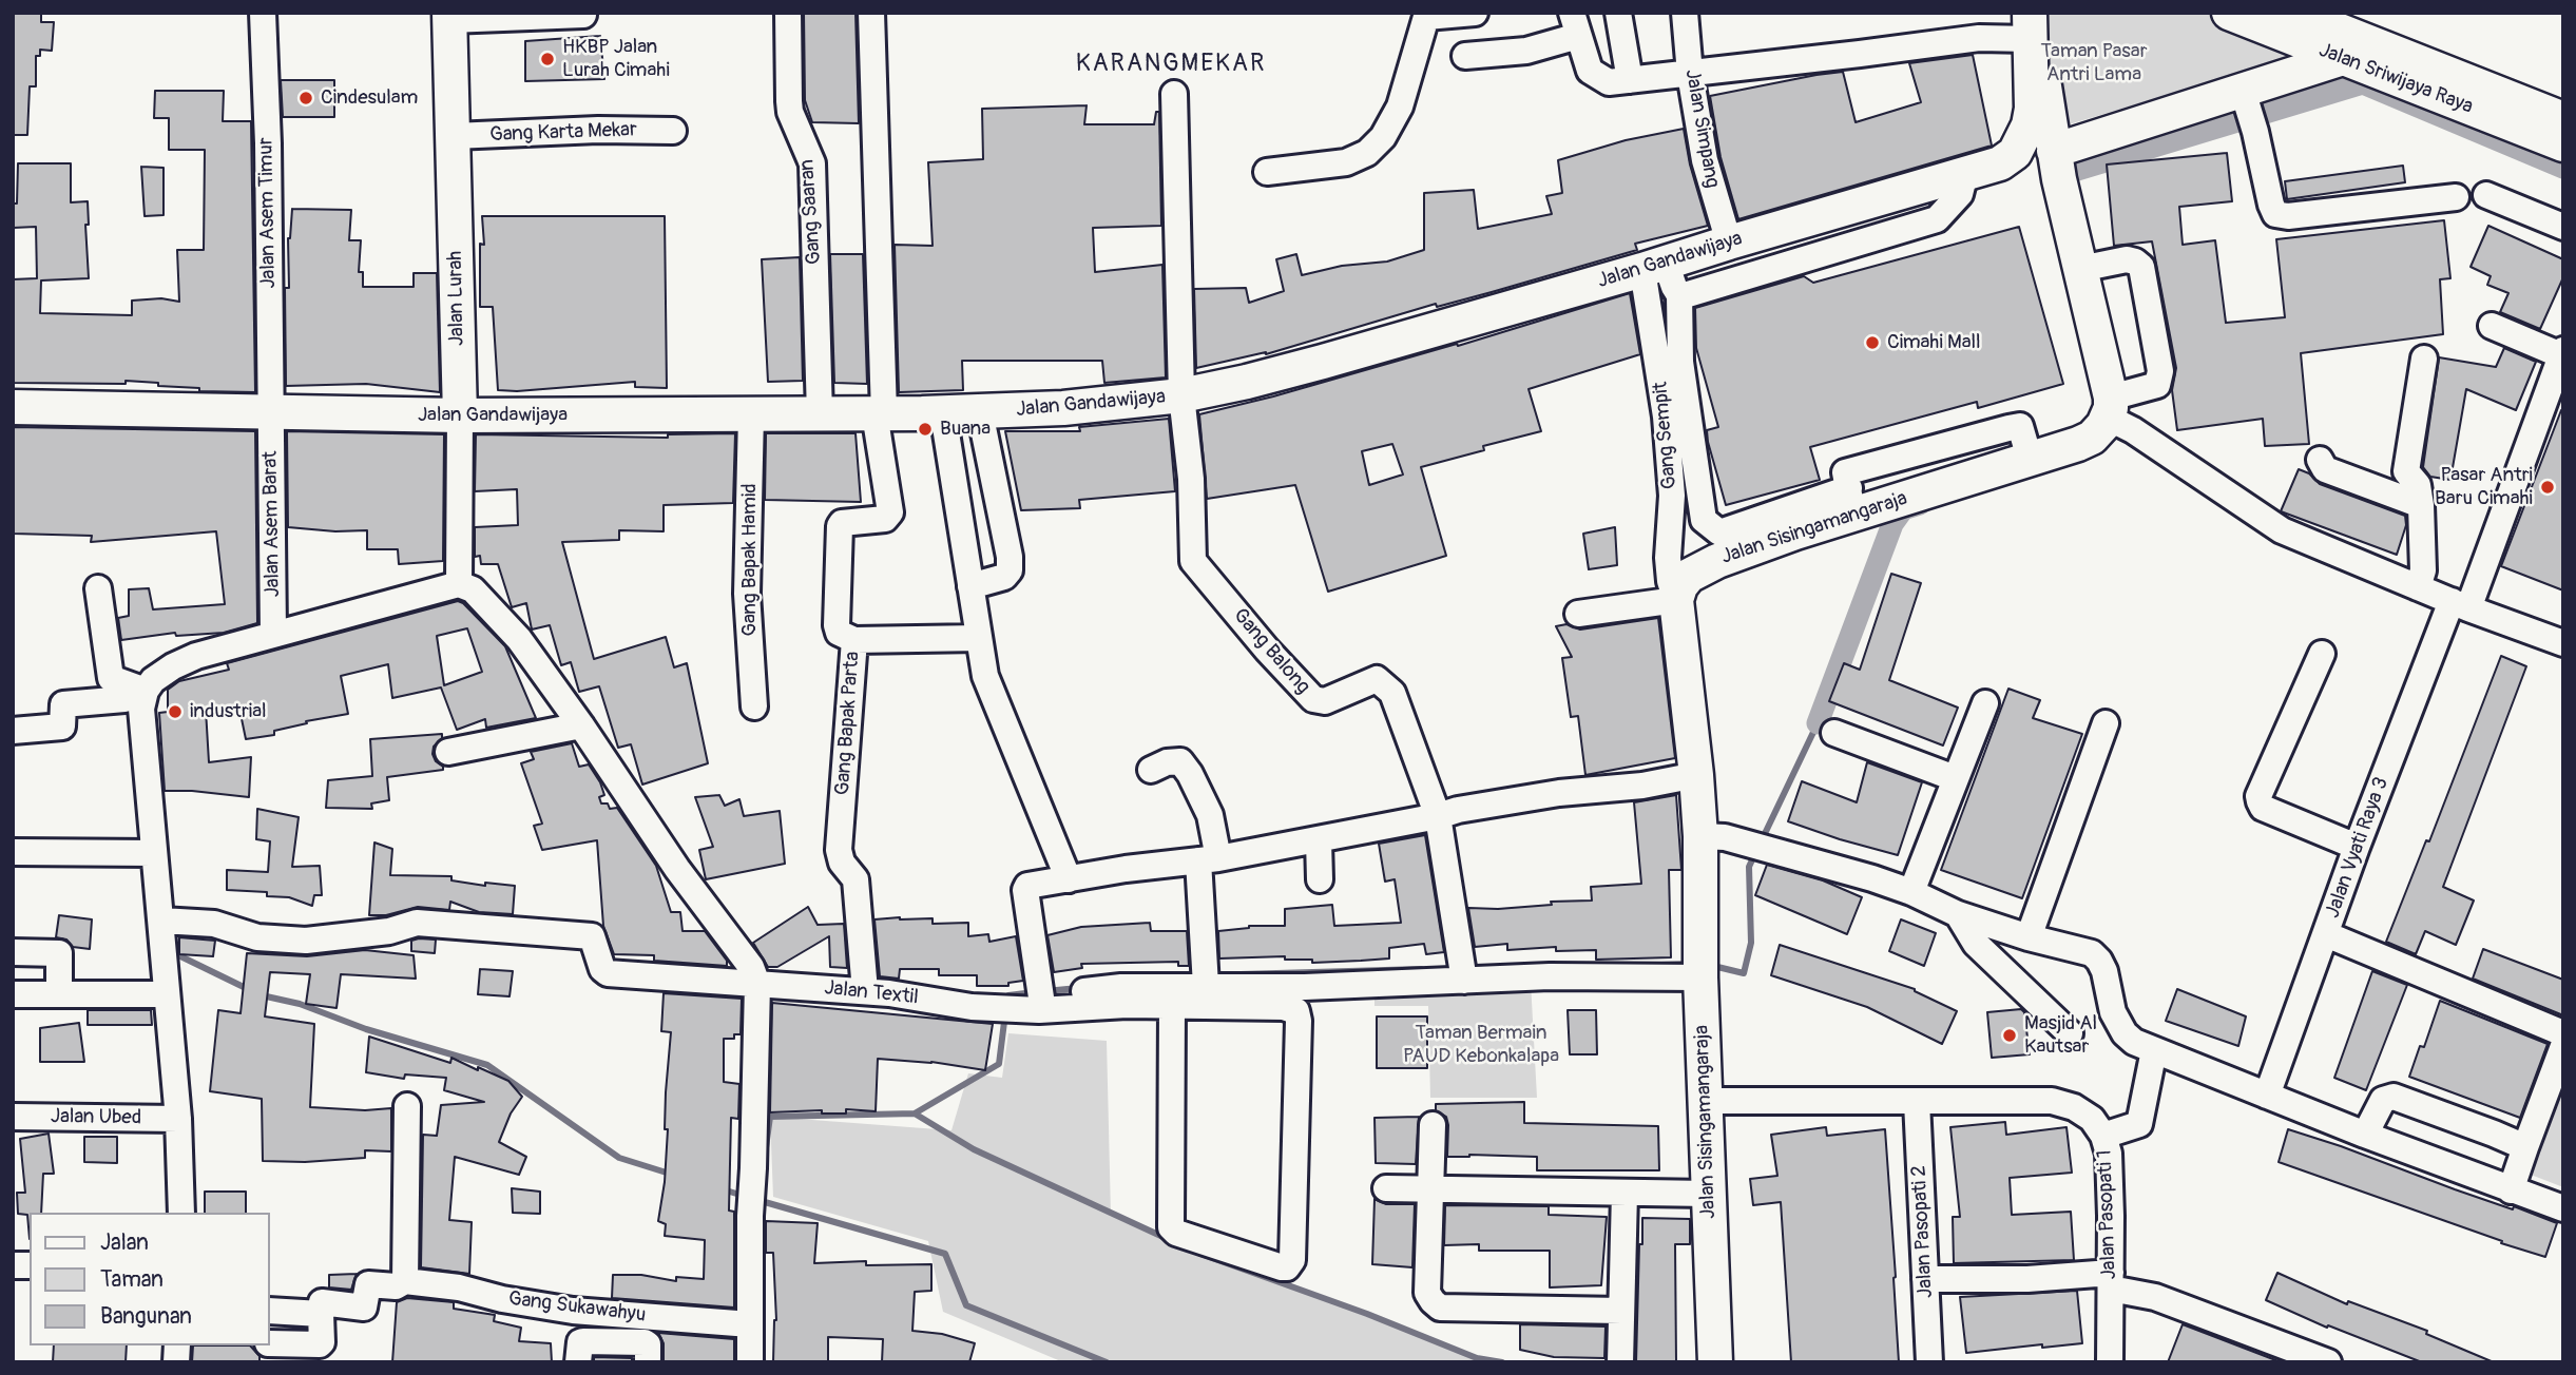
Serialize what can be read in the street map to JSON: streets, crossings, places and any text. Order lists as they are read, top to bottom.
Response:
{
  "streets": {
    "main road": [
      "Jalan Sriwijaya Raya",
      "Jalan Gandawijaya",
      "Jalan Lurah",
      "Jalan Sisingamangaraja"
    ],
    "street": [
      "Jalan Simpang",
      "Gang Karta Mekar",
      "Gang Saaran",
      "Jalan Asem Timur",
      "Gang Sempit",
      "Jalan Asem Barat",
      "Gang Bapak Hamid",
      "Gang Balong",
      "Gang Bapak Parta",
      "Jalan Vyati Raya 3",
      "Jalan Textil",
      "Jalan Ubed",
      "Jalan Pasopati 1",
      "Jalan Pasopati 2",
      "Gang Sukawahyu"
    ]
  },
  "crossings": [
    ["Jalan Simpang", "Jalan Gandawijaya"],
    ["Gang Karta Mekar", "Jalan Lurah"],
    ["Gang Saaran", "Jalan Gandawijaya"],
    ["Jalan Asem Timur", "Jalan Gandawijaya"],
    ["Jalan Asem Timur", "Jalan Asem Barat"],
    ["Jalan Gandawijaya", "Jalan Lurah"],
    ["Jalan Gandawijaya", "Gang Sempit"],
    ["Jalan Gandawijaya", "Jalan Asem Barat"],
    ["Jalan Gandawijaya", "Gang Bapak Hamid"],
    ["Jalan Gandawijaya", "Gang Balong"],
    ["Jalan Gandawijaya", "Gang Bapak Parta"],
    ["Gang Sempit", "Jalan Sisingamangaraja"],
    ["Jalan Sisingamangaraja", "Jalan Pasopati 1"],
    ["Gang Bapak Parta", "Jalan Textil"],
    ["Jalan Pasopati 1", "Jalan Pasopati 2"]
  ],
  "districts": ["KARANGMEKAR"],
  "parks": ["Taman Pasar Antri Lama", "Taman Bermain PAUD Kebonkalapa"],
  "places": [
    "HKBP Jalan Lurah Cimahi",
    "Cindesulam",
    "Cimahi Mall",
    "Buana",
    "Pasar Antri Baru Cimahi",
    "industrial",
    "Masjid Al Kautsar"
  ],
  "legend": ["Jalan", "Taman", "Bangunan"]
}
